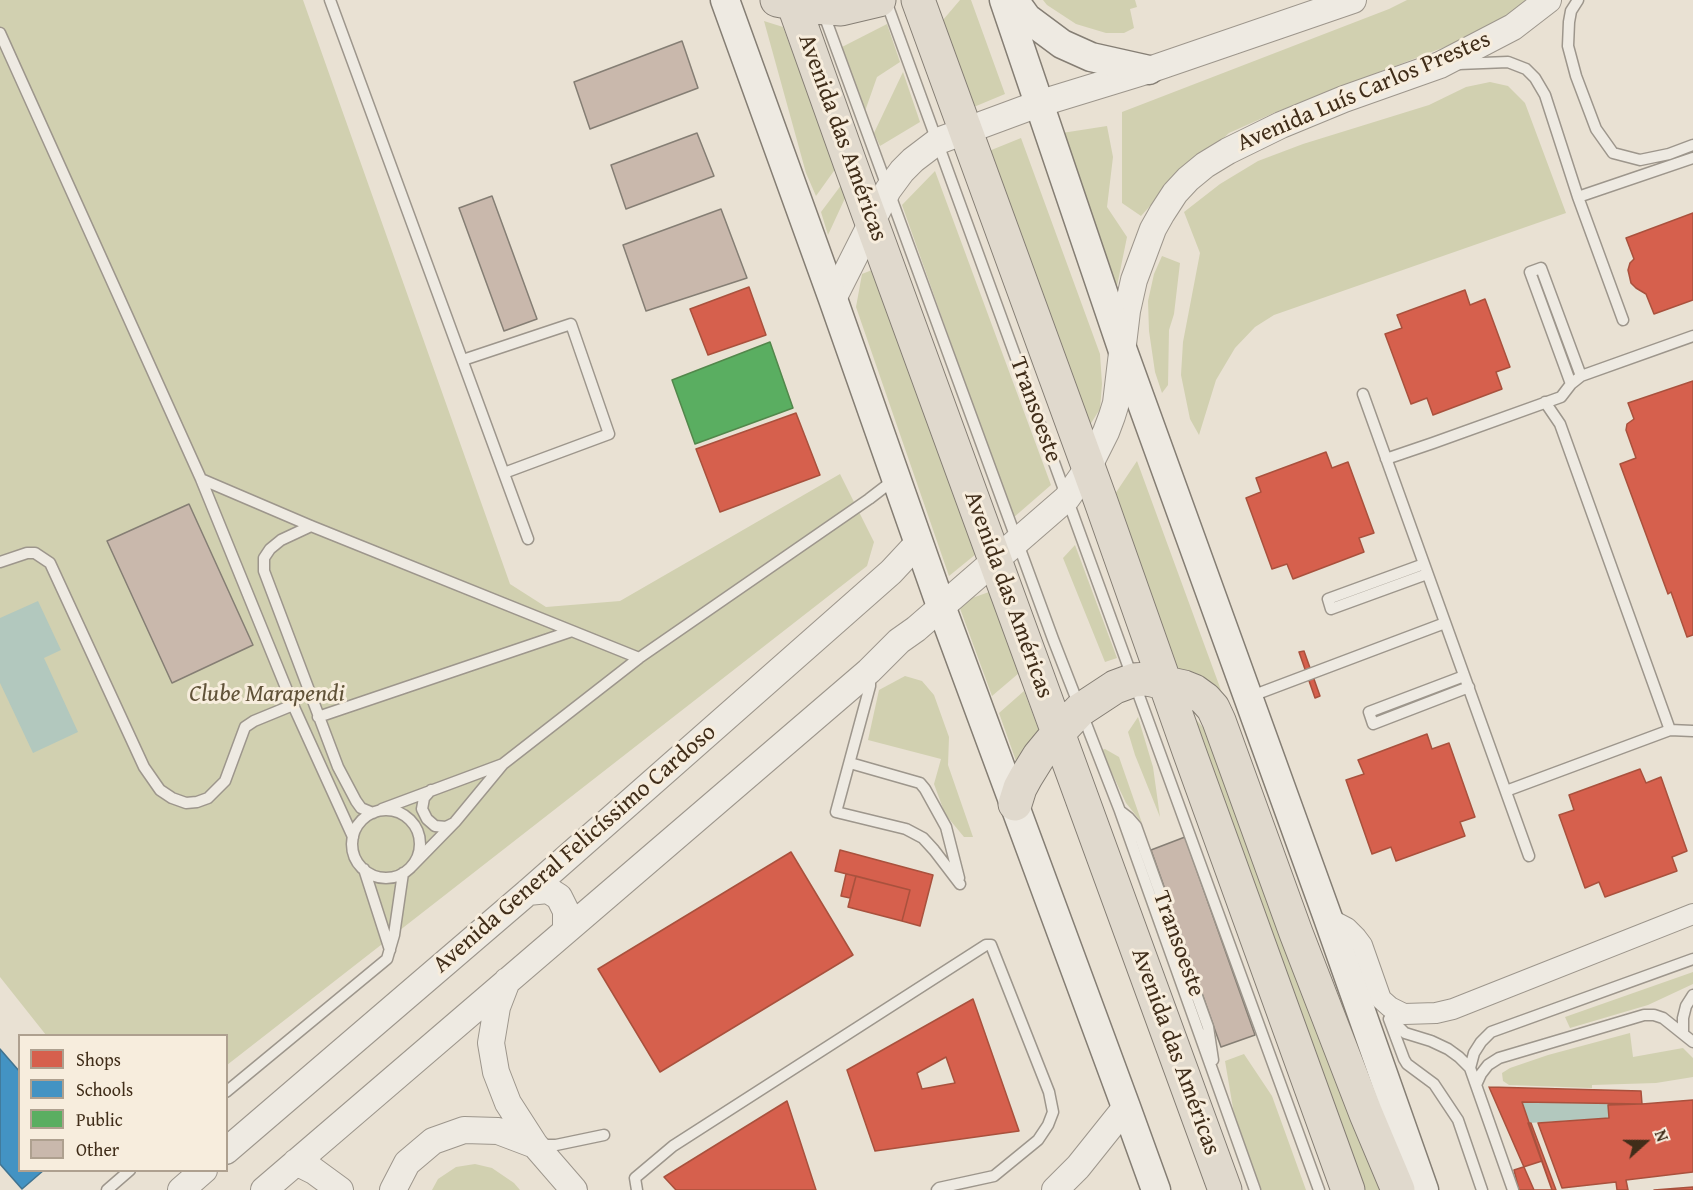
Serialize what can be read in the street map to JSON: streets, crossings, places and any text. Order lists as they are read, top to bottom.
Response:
{
  "streets": {
    "highway": ["Avenida das Américas"],
    "street": ["Avenida Luís Carlos Prestes", "Avenida General Felicíssimo Cardoso"],
    "lane": ["Transoeste"]
  },
  "crossings": [
    ["Avenida Luís Carlos Prestes", "Avenida das Américas"],
    ["Avenida Luís Carlos Prestes", "Transoeste"],
    ["Avenida das Américas", "Transoeste"]
  ],
  "parks": ["Clube Marapendi"],
  "legend": [
    "Shops",
    "Schools",
    "Public",
    "Other"
  ],
  "north": "right"
}
